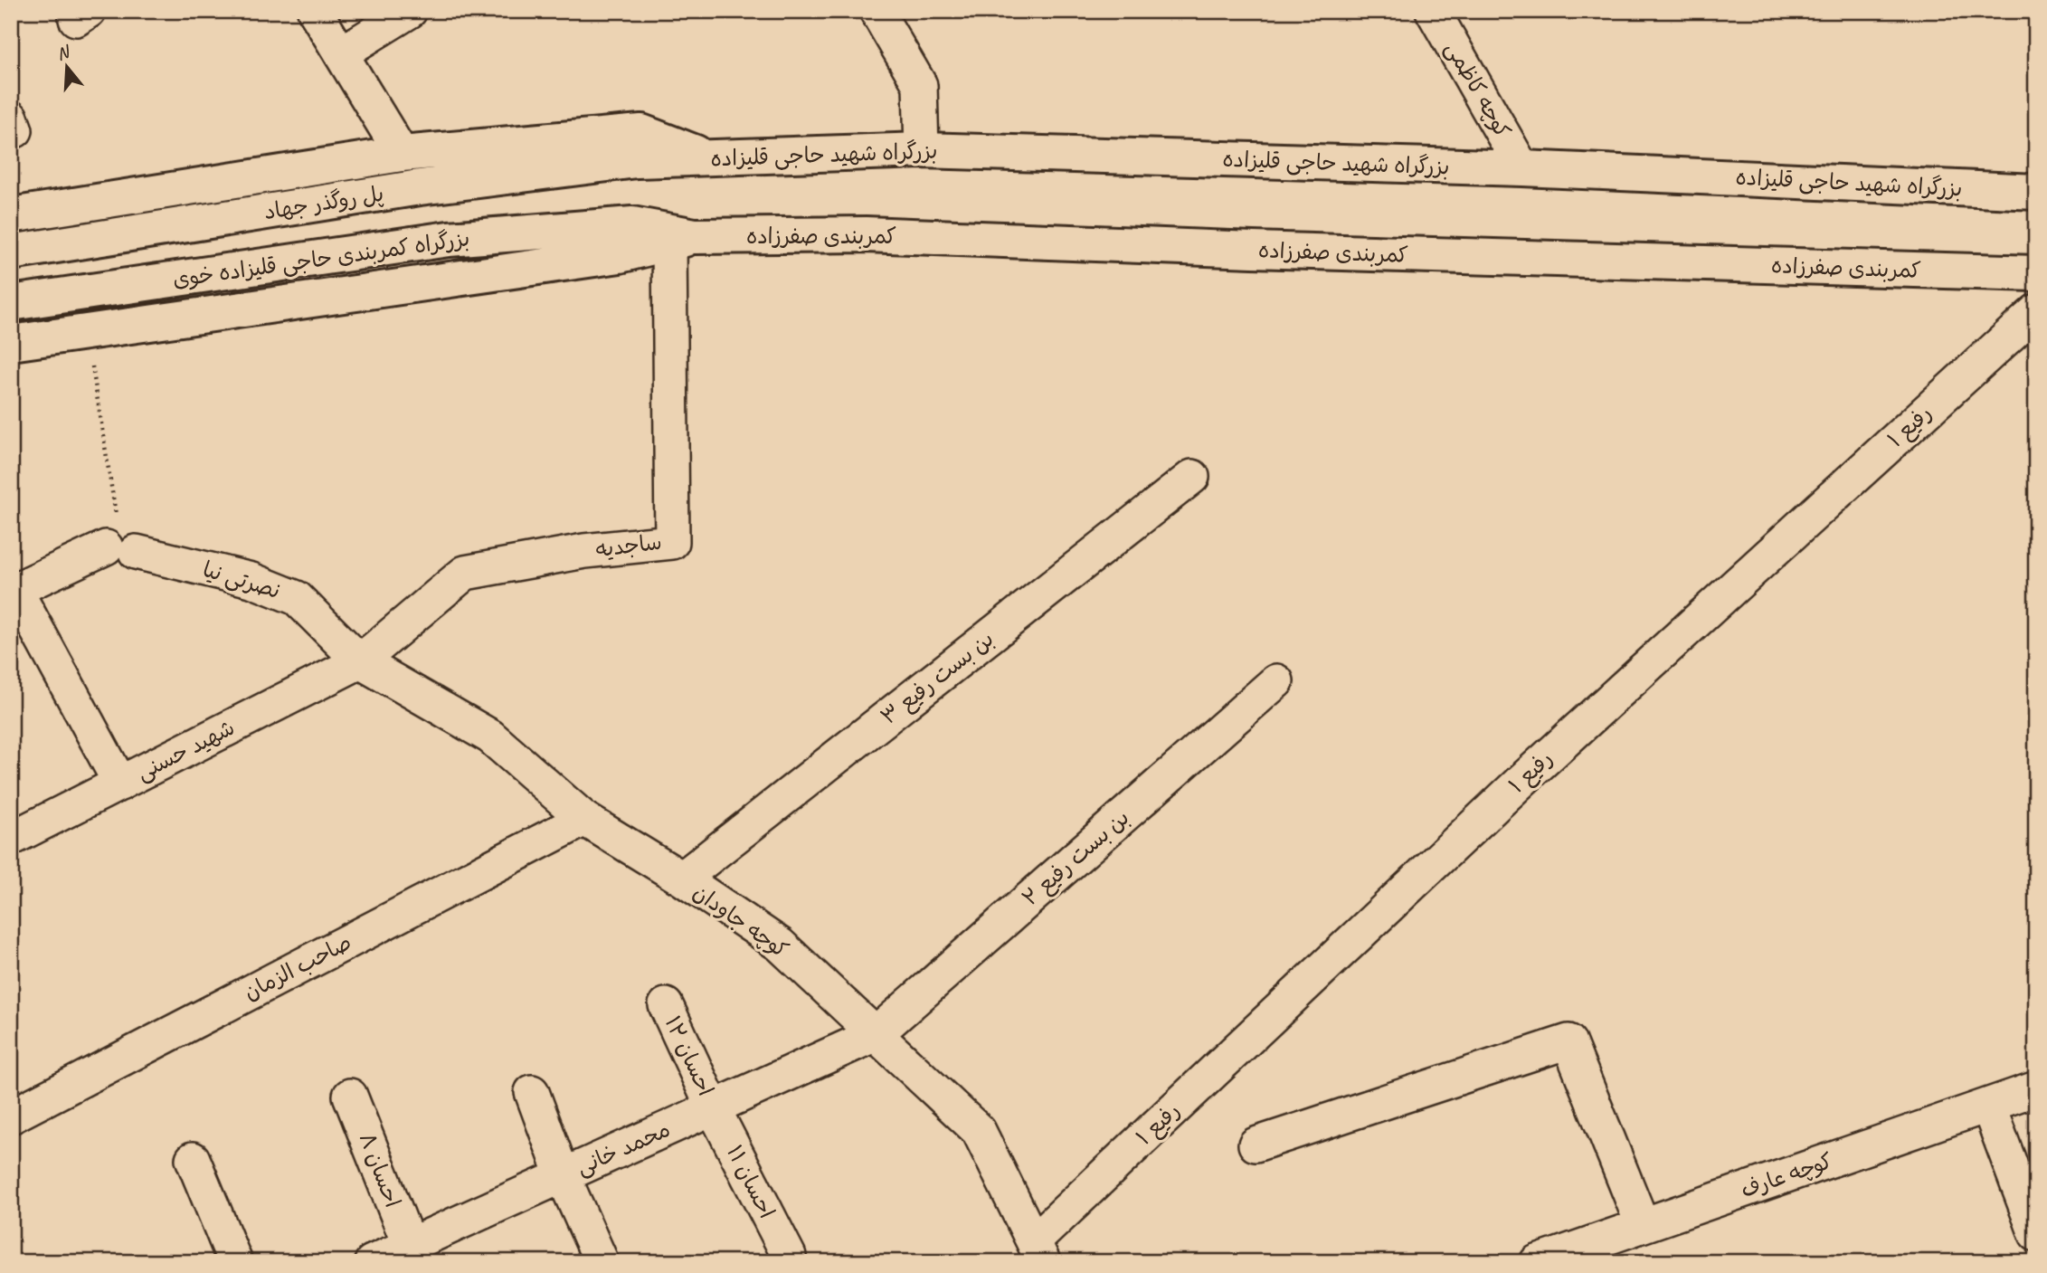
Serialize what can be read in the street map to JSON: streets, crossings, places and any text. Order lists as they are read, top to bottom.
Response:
{
  "streets": {
    "highway": [
      "بزرگراه شهید حاجی قلیزاده",
      "پل روگذر جهاد",
      "کمربندی صفرزاده",
      "بزرگراه کمربندی حاجی قلیزاده خوی"
    ],
    "street": [
      "کوچه کاظمی",
      "رفیع ۱",
      "ساجدیه",
      "نصرتی نیا",
      "بن بست رفیع ۳",
      "شهید حسنی",
      "بن بست رفیع ۲",
      "کوچه جاودان",
      "صاحب الزمان",
      "احسان ۱۲",
      "محمد خانی",
      "احسان ۸",
      "کوچه عارف",
      "احسان ۱۱"
    ]
  },
  "crossings": [
    ["کوچه کاظمی", "بزرگراه شهید حاجی قلیزاده"],
    ["بزرگراه شهید حاجی قلیزاده", "پل روگذر جهاد"],
    ["کمربندی صفرزاده", "بزرگراه کمربندی حاجی قلیزاده خوی"],
    ["کمربندی صفرزاده", "ساجدیه"],
    ["رفیع ۱", "کوچه جاودان"],
    ["ساجدیه", "نصرتی نیا"],
    ["ساجدیه", "شهید حسنی"],
    ["ساجدیه", "کوچه جاودان"],
    ["نصرتی نیا", "شهید حسنی"],
    ["نصرتی نیا", "کوچه جاودان"],
    ["بن بست رفیع ۳", "کوچه جاودان"],
    ["شهید حسنی", "کوچه جاودان"],
    ["بن بست رفیع ۲", "کوچه جاودان"],
    ["بن بست رفیع ۲", "محمد خانی"],
    ["کوچه جاودان", "صاحب الزمان"],
    ["کوچه جاودان", "محمد خانی"],
    ["احسان ۱۲", "محمد خانی"],
    ["احسان ۱۲", "احسان ۱۱"],
    ["محمد خانی", "احسان ۸"],
    ["محمد خانی", "احسان ۱۱"]
  ],
  "north": "top"
}
